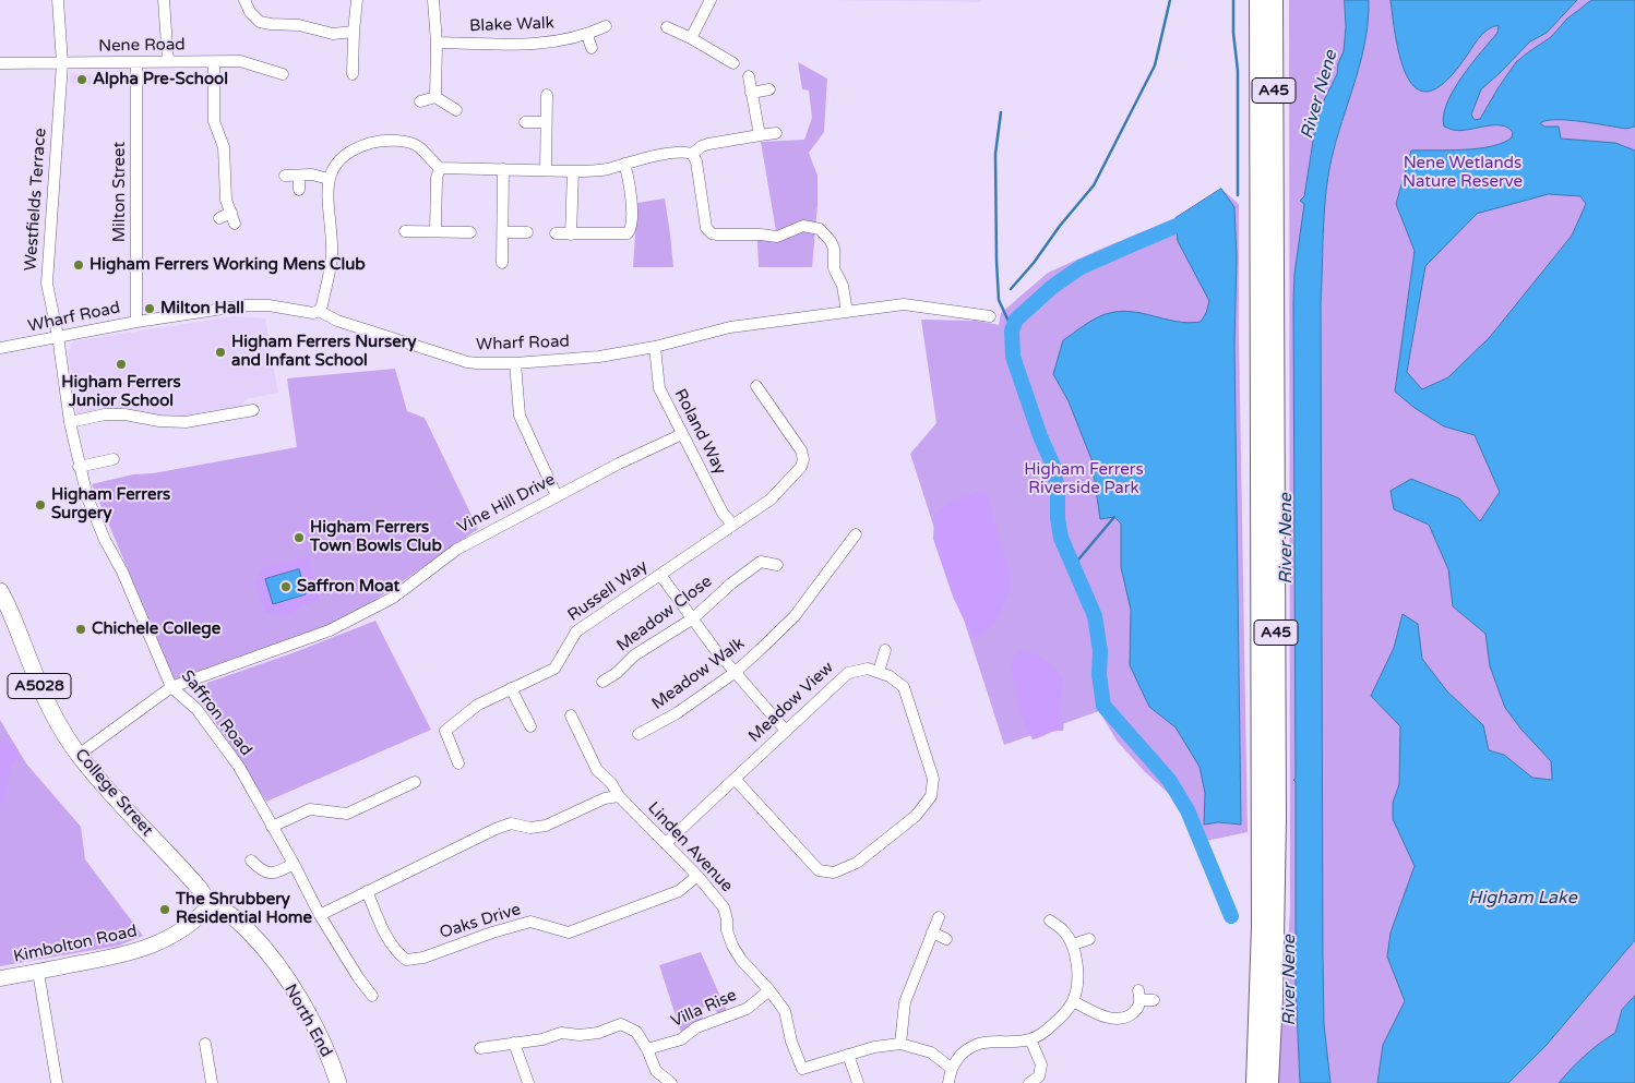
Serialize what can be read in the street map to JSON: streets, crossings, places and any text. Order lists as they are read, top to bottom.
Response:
{
  "streets": {
    "highway": ["A45"],
    "main road": [
      "A5028",
      "College Street",
      "Kimbolton Road",
      "North End"
    ],
    "street": [
      "Blake Walk",
      "Nene Road",
      "Milton Street",
      "Westfields Terrace",
      "Wharf Road",
      "Roland Way",
      "Vine Hill Drive",
      "Russell Way",
      "Meadow Close",
      "Meadow Walk",
      "Meadow View",
      "Saffron Road",
      "Linden Avenue",
      "Oaks Drive",
      "Villa Rise"
    ]
  },
  "crossings": [
    ["Nene Road", "Milton Street"],
    ["Nene Road", "Westfields Terrace"],
    ["Milton Street", "Wharf Road"],
    ["Westfields Terrace", "Wharf Road"],
    ["Westfields Terrace", "Saffron Road"],
    ["Wharf Road", "Roland Way"],
    ["Wharf Road", "Saffron Road"],
    ["Roland Way", "Vine Hill Drive"],
    ["Roland Way", "Russell Way"],
    ["Vine Hill Drive", "Saffron Road"],
    ["Vine Hill Drive", "College Street"],
    ["Meadow View", "Linden Avenue"],
    ["College Street", "Kimbolton Road"],
    ["College Street", "North End"],
    ["Linden Avenue", "Oaks Drive"],
    ["Linden Avenue", "Villa Rise"]
  ],
  "water": ["River Nene", "Higham Lake"],
  "parks": ["Nene Wetlands Nature Reserve", "Higham Ferrers Riverside Park"],
  "places": [
    "Alpha Pre-School",
    "Higham Ferrers Working Mens Club",
    "Milton Hall",
    "Higham Ferrers Nursery and Infant School",
    "Higham Ferrers Junior School",
    "Higham Ferrers Surgery",
    "Higham Ferrers Town Bowls Club",
    "Saffron Moat",
    "Chichele College",
    "The Shrubbery Residential Home"
  ]
}
